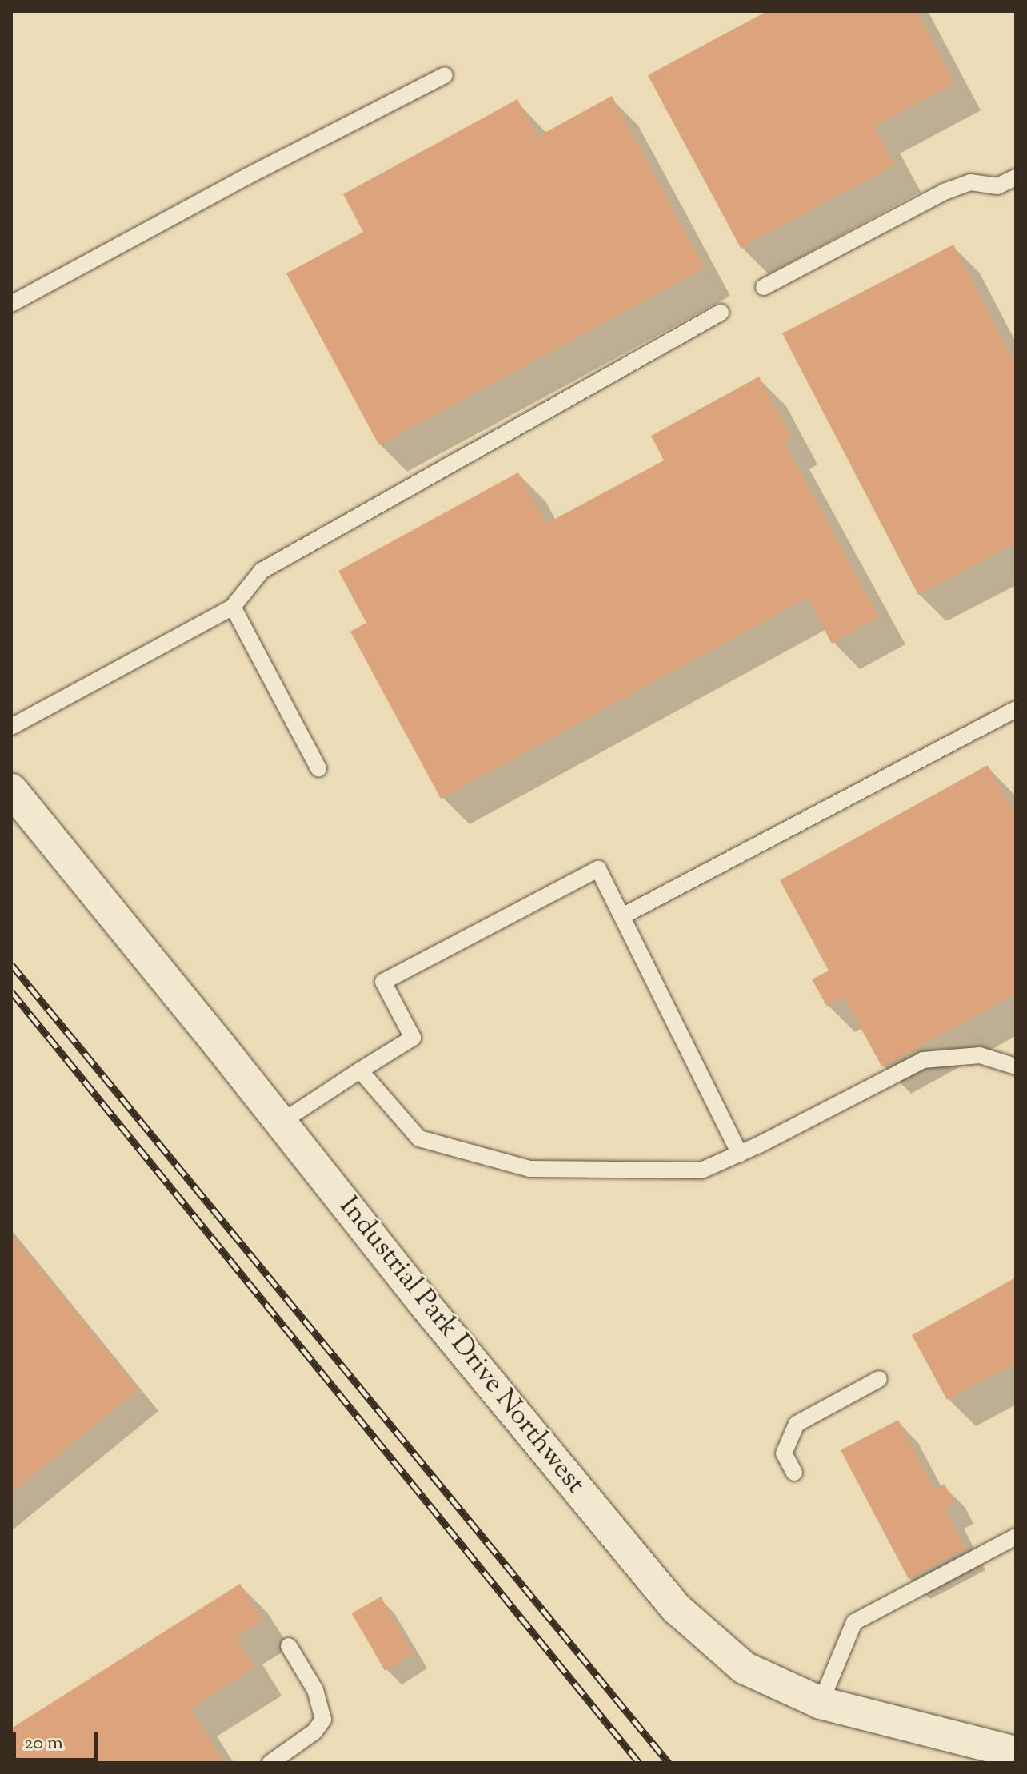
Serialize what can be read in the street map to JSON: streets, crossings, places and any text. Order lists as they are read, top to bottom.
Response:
{
  "streets": {
    "street": ["Industrial Park Drive Northwest"]
  },
  "scale_bar": "20 m"
}
